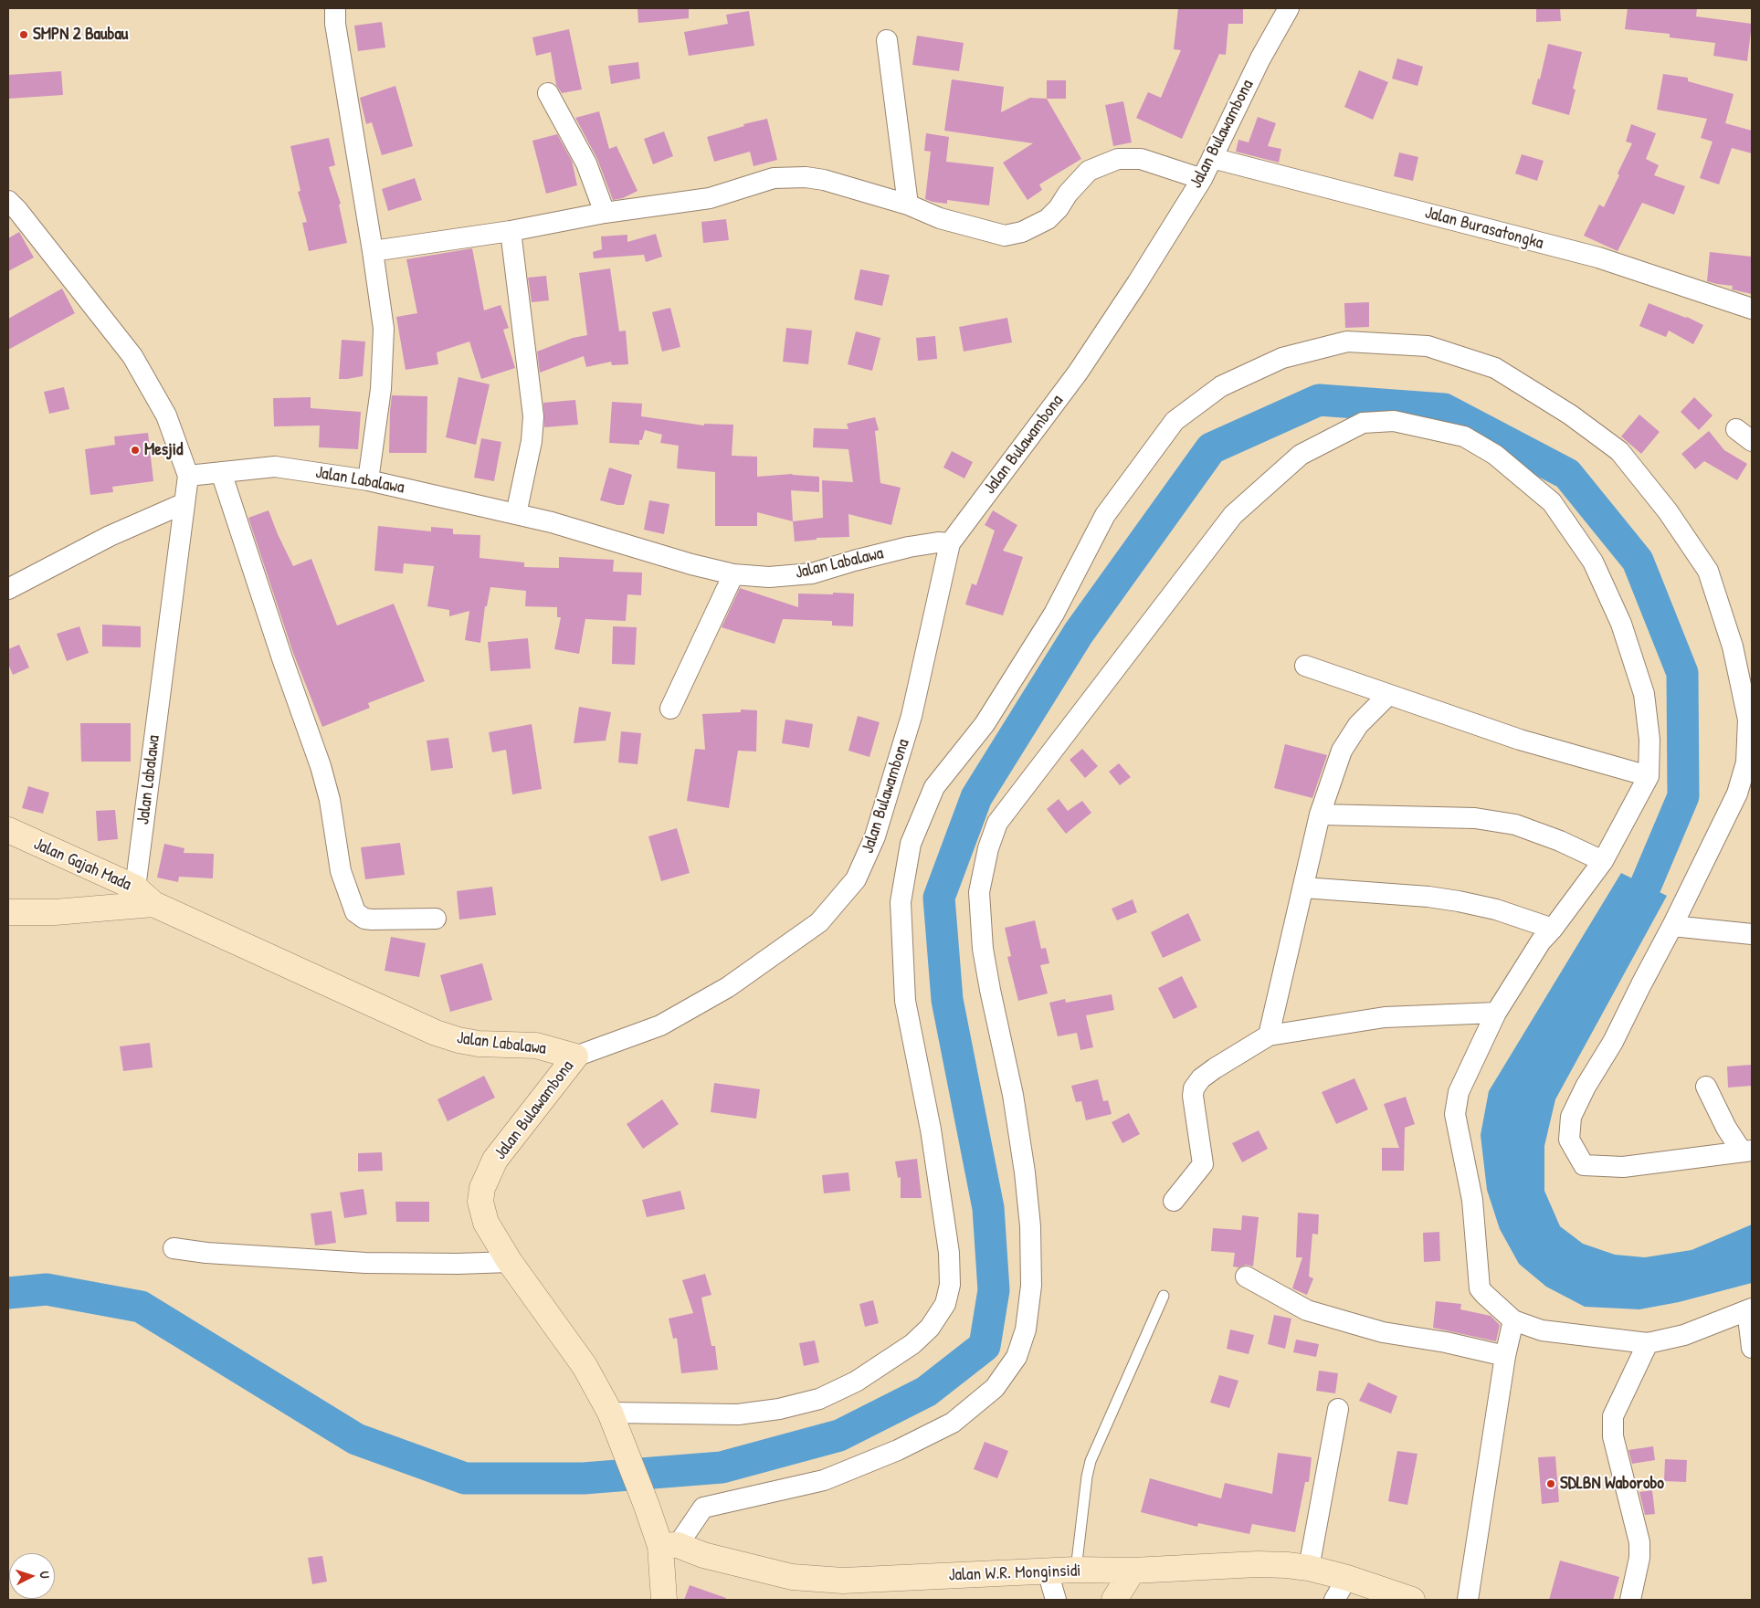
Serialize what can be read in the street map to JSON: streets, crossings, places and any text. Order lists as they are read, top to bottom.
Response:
{
  "streets": {
    "main road": [
      "Jalan Bulawambona",
      "Jalan Labalawa",
      "Jalan Gajah Mada",
      "Jalan W.R. Monginsidi"
    ],
    "street": ["Jalan Burasatongka"]
  },
  "crossings": [
    ["Jalan Bulawambona", "Jalan Burasatongka"],
    ["Jalan Bulawambona", "Jalan Labalawa"],
    ["Jalan Bulawambona", "Jalan W.R. Monginsidi"],
    ["Jalan Labalawa", "Jalan Gajah Mada"]
  ],
  "places": ["SMPN 2 Baubau", "Mesjid", "SDLBN Waborobo"],
  "north": "right"
}
